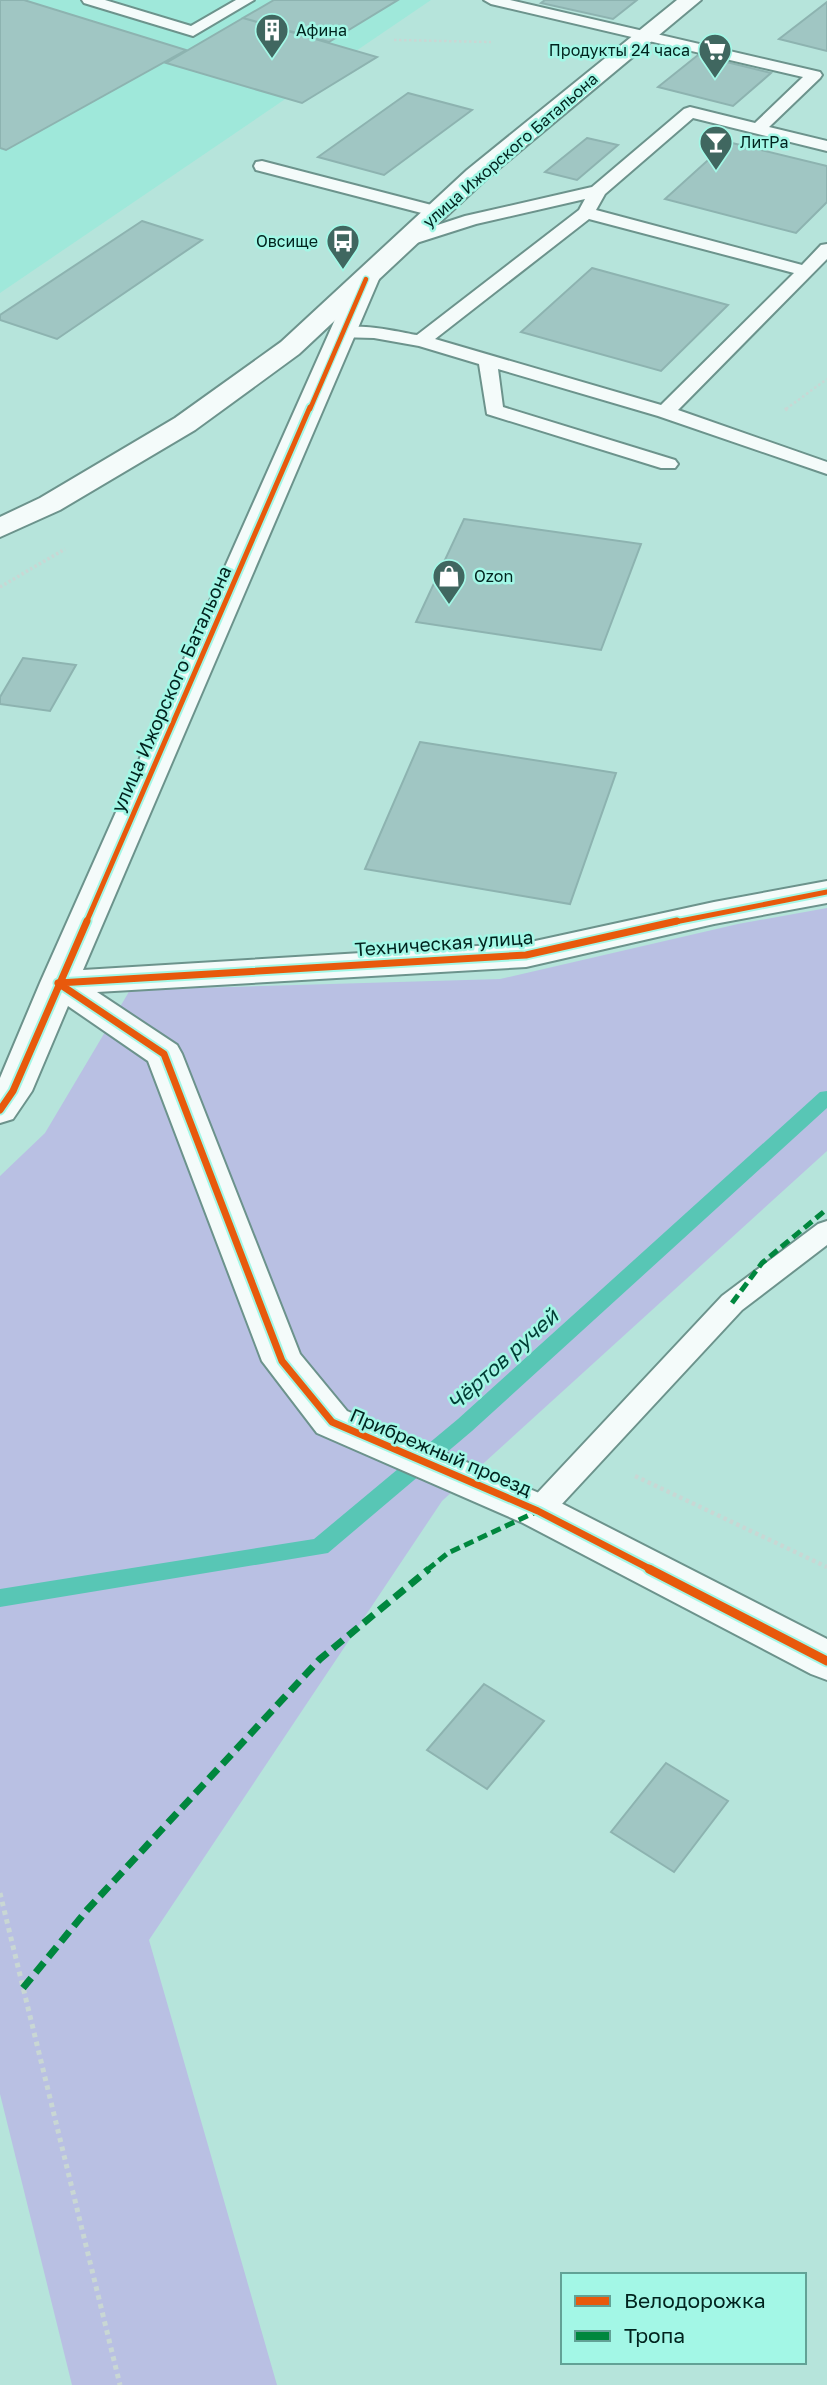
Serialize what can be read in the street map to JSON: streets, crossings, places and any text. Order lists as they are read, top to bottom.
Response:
{
  "streets": {
    "street": ["улица Ижорского Батальона", "Техническая улица", "Прибрежный проезд"]
  },
  "crossings": [
    ["улица Ижорского Батальона", "Техническая улица"],
    ["улица Ижорского Батальона", "Прибрежный проезд"],
    ["Техническая улица", "Прибрежный проезд"]
  ],
  "water": ["Чёртов ручей"],
  "places": {
    "building": ["Афина"],
    "supermarket": ["Продукты 24 часа"],
    "bar": ["ЛитРа"],
    "bus stop": ["Овсище"],
    "shop": ["Ozon"]
  },
  "legend": ["Велодорожка", "Тропа"]
}
